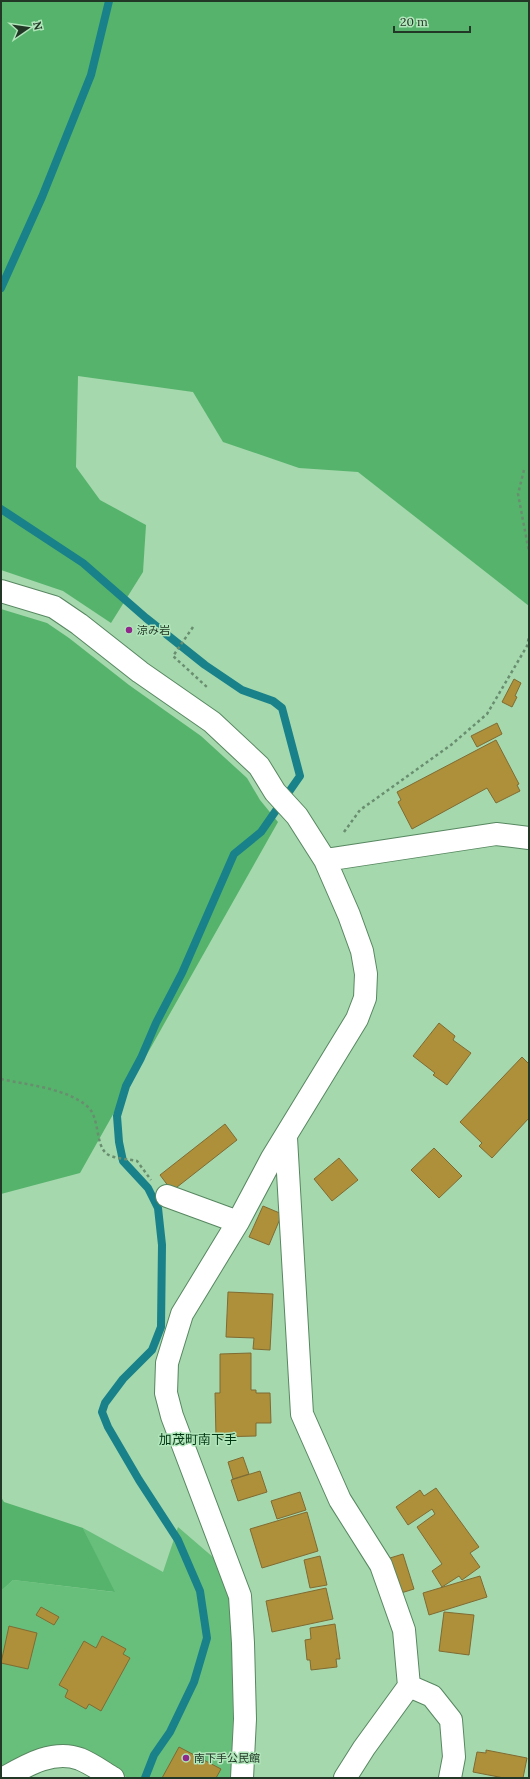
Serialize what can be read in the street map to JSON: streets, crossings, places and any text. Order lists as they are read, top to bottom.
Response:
{
  "districts": ["加茂町南下手"],
  "places": ["涼み岩", "南下手公民館"],
  "scale_bar": "20 m",
  "north": "right"
}
